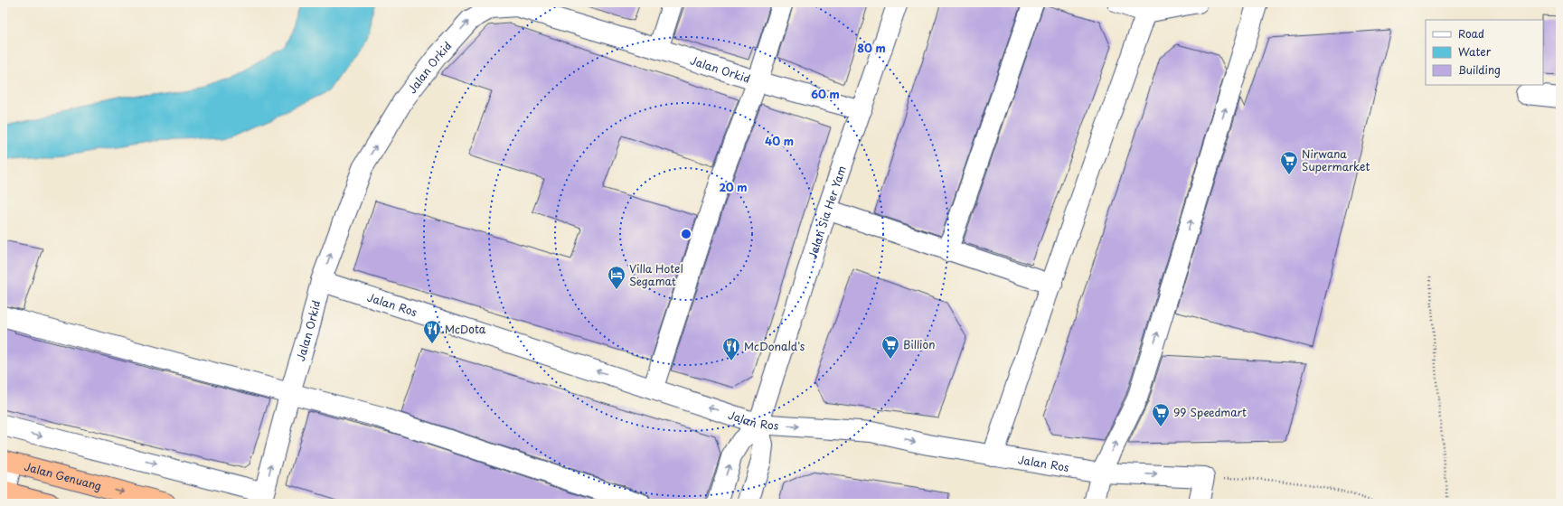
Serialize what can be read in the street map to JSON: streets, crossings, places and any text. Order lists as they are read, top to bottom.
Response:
{
  "streets": {
    "highway": ["Jalan Genuang"],
    "street": ["Jalan Orkid", "Jalan Sia Her Yam", "Jalan Ros"]
  },
  "crossings": [
    ["Jalan Orkid", "Jalan Sia Her Yam"],
    ["Jalan Orkid", "Jalan Ros"],
    ["Jalan Sia Her Yam", "Jalan Ros"]
  ],
  "one_way": ["Jalan Orkid", "Jalan Genuang"],
  "places": {
    "supermarket": ["Nirwana Supermarket", "Billion", "99 Speedmart"],
    "hotel": ["Villa Hotel Segamat"],
    "restaurant": ["McDota", "McDonald's"]
  },
  "legend": ["Road", "Water", "Building"],
  "rings": [
    "80 m",
    "60 m",
    "40 m",
    "20 m"
  ]
}
